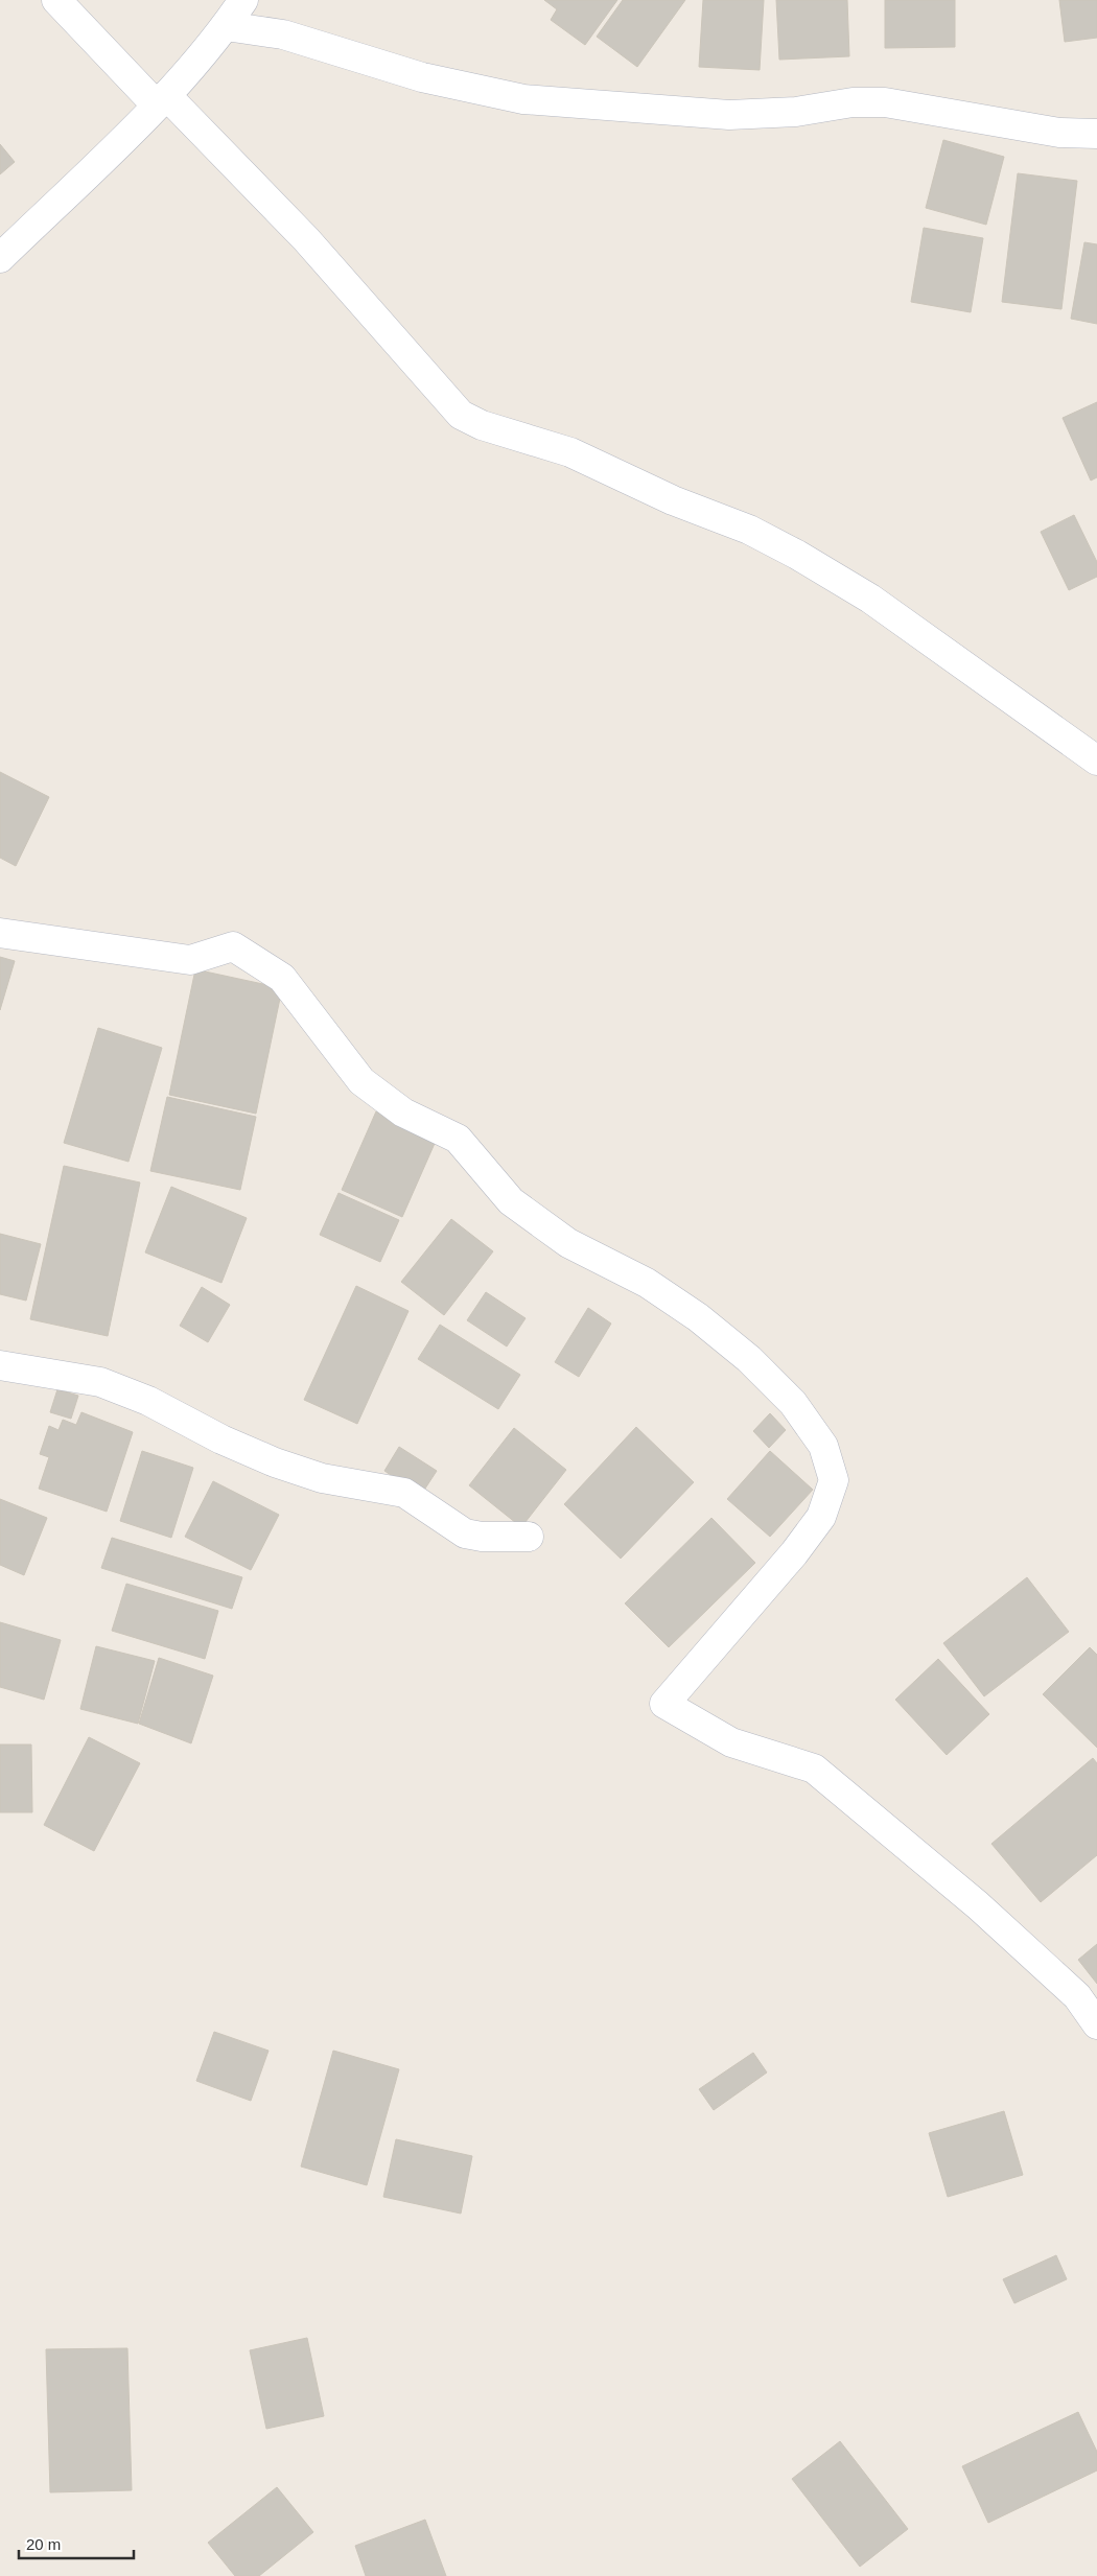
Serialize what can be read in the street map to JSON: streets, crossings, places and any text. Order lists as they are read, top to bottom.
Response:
{
  "scale_bar": "20 m"
}
